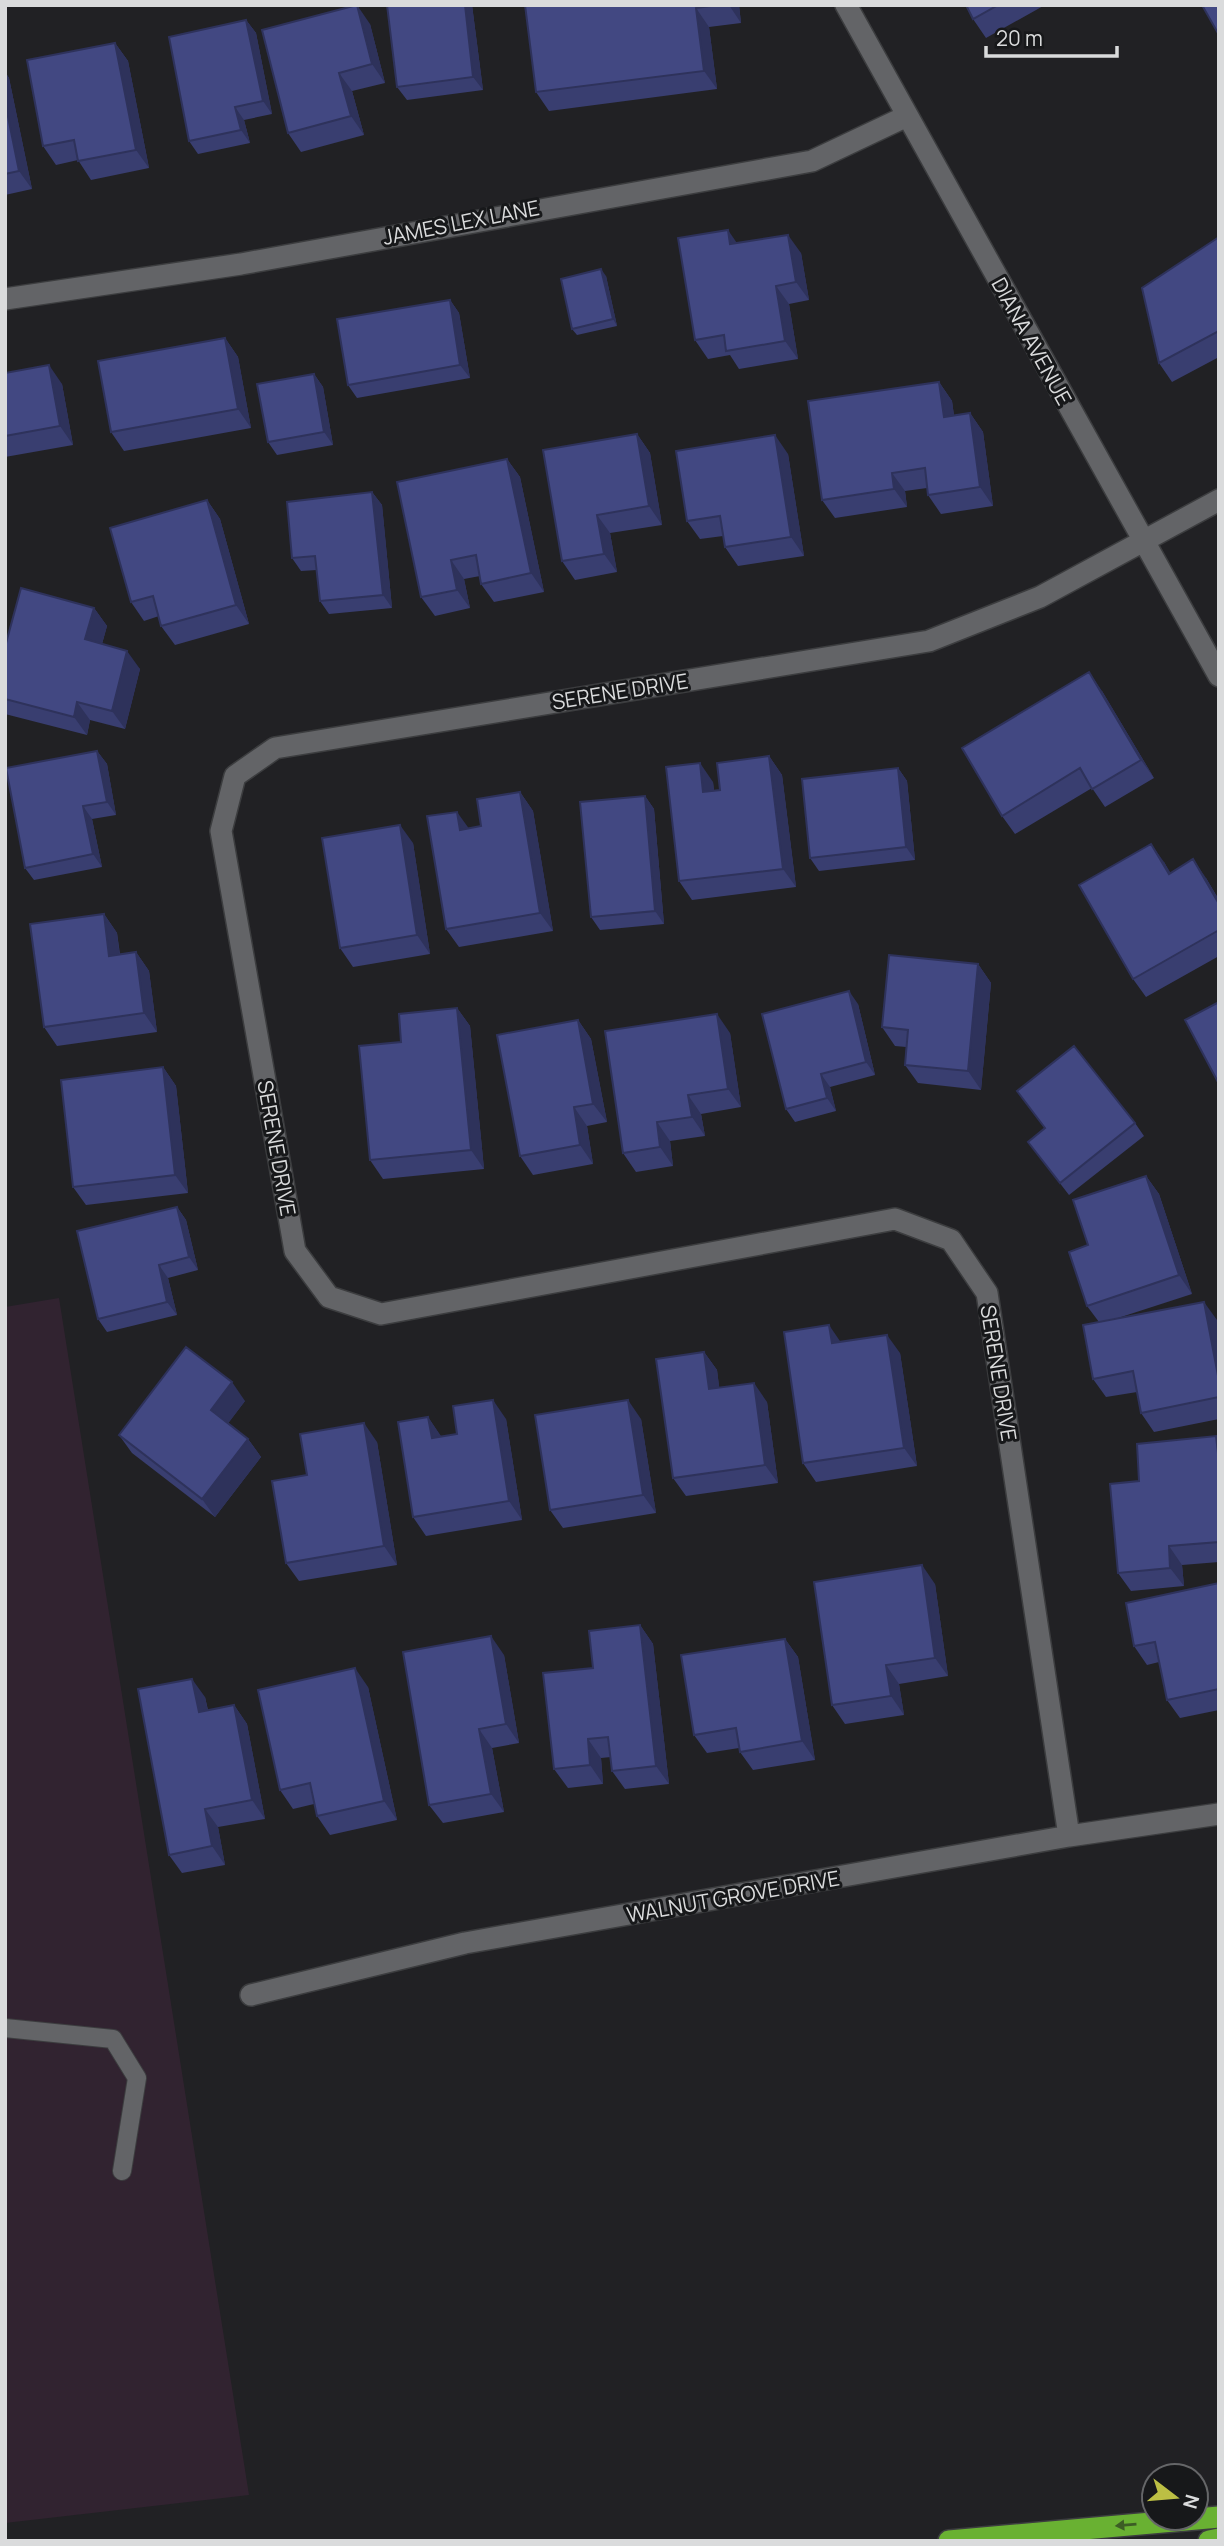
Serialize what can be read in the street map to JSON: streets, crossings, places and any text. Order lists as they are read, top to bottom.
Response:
{
  "streets": {
    "street": [
      "JAMES LEX LANE",
      "DIANA AVENUE",
      "SERENE DRIVE",
      "WALNUT GROVE DRIVE"
    ]
  },
  "crossings": [
    ["JAMES LEX LANE", "DIANA AVENUE"],
    ["DIANA AVENUE", "SERENE DRIVE"],
    ["SERENE DRIVE", "WALNUT GROVE DRIVE"]
  ],
  "scale_bar": "20 m",
  "north": "right"
}
